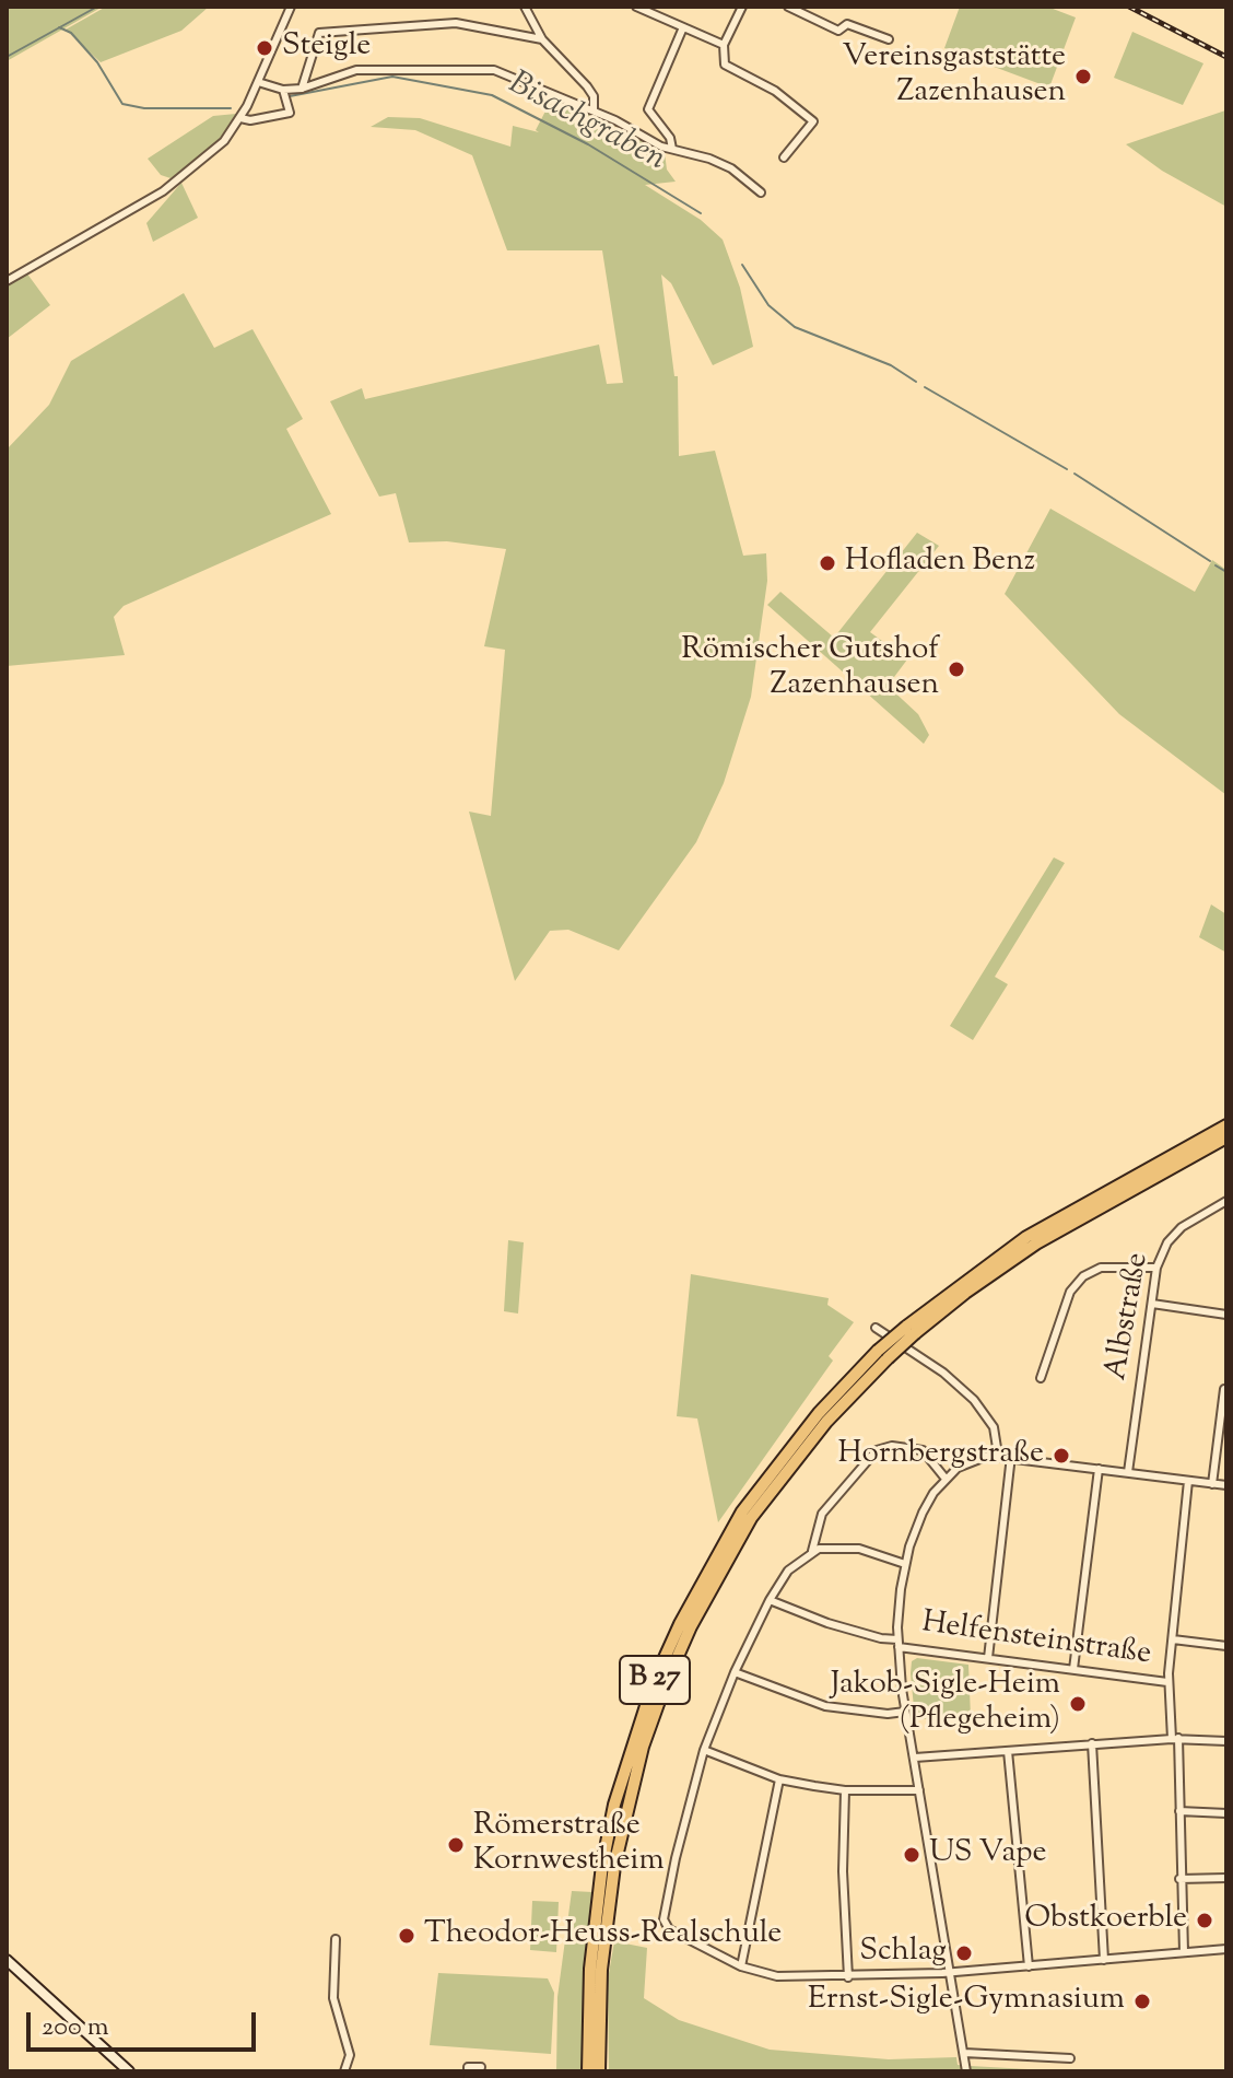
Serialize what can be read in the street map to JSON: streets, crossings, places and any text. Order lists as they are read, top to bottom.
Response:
{
  "streets": {
    "highway": ["B 27"],
    "street": ["Albstraße", "Helfensteinstraße"]
  },
  "water": ["Bisachgraben"],
  "places": [
    "Steigle",
    "Vereinsgaststätte Zazenhausen",
    "Hofladen Benz",
    "Römischer Gutshof Zazenhausen",
    "Hornbergstraße",
    "Jakob-Sigle-Heim (Pflegeheim)",
    "Römerstraße Kornwestheim",
    "US Vape",
    "Obstkoerble",
    "Theodor-Heuss-Realschule",
    "Schlag",
    "Ernst-Sigle-Gymnasium"
  ],
  "scale_bar": "200 m"
}
